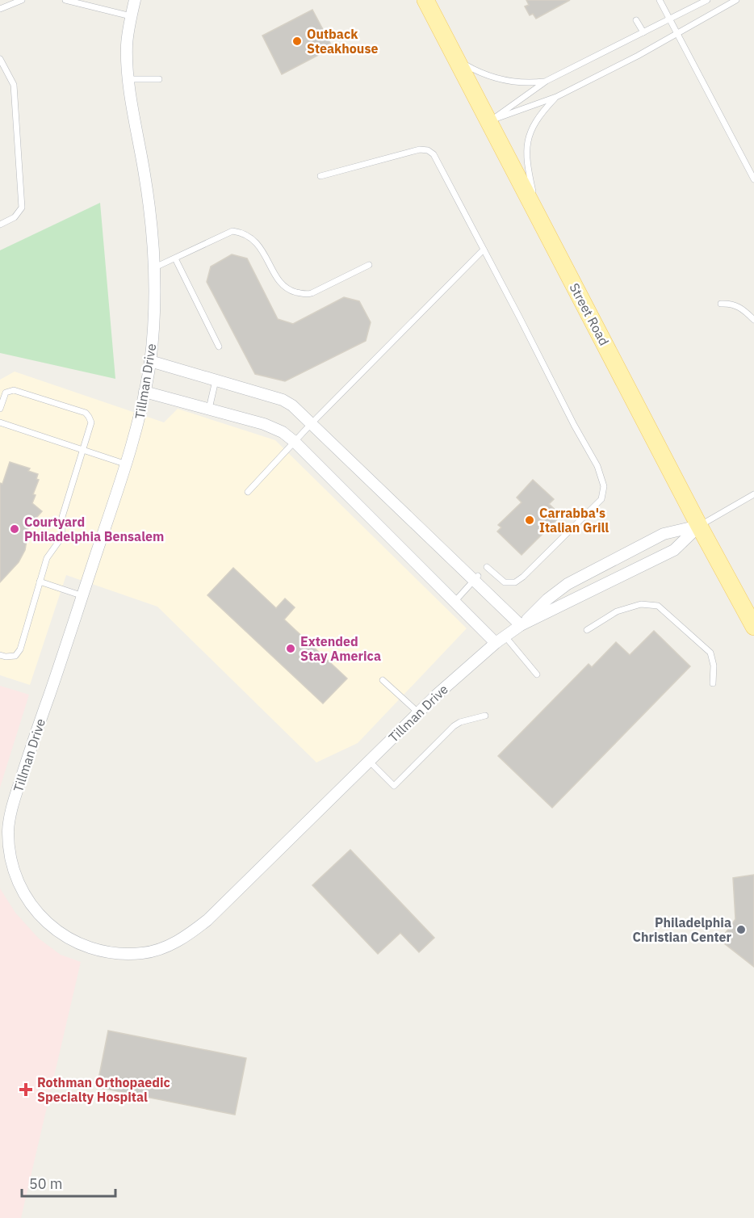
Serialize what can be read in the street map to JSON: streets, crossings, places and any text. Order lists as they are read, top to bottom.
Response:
{
  "streets": {
    "main road": ["Street Road"],
    "street": ["Tillman Drive"]
  },
  "crossings": [
    ["Street Road", "Tillman Drive"]
  ],
  "places": {
    "other": [
      "Outback Steakhouse",
      "Carrabba's Italian Grill",
      "Courtyard Philadelphia Bensalem",
      "Extended Stay America",
      "Philadelphia Christian Center"
    ],
    "health": ["Rothman Orthopaedic Specialty Hospital"]
  },
  "scale_bar": "50 m"
}
